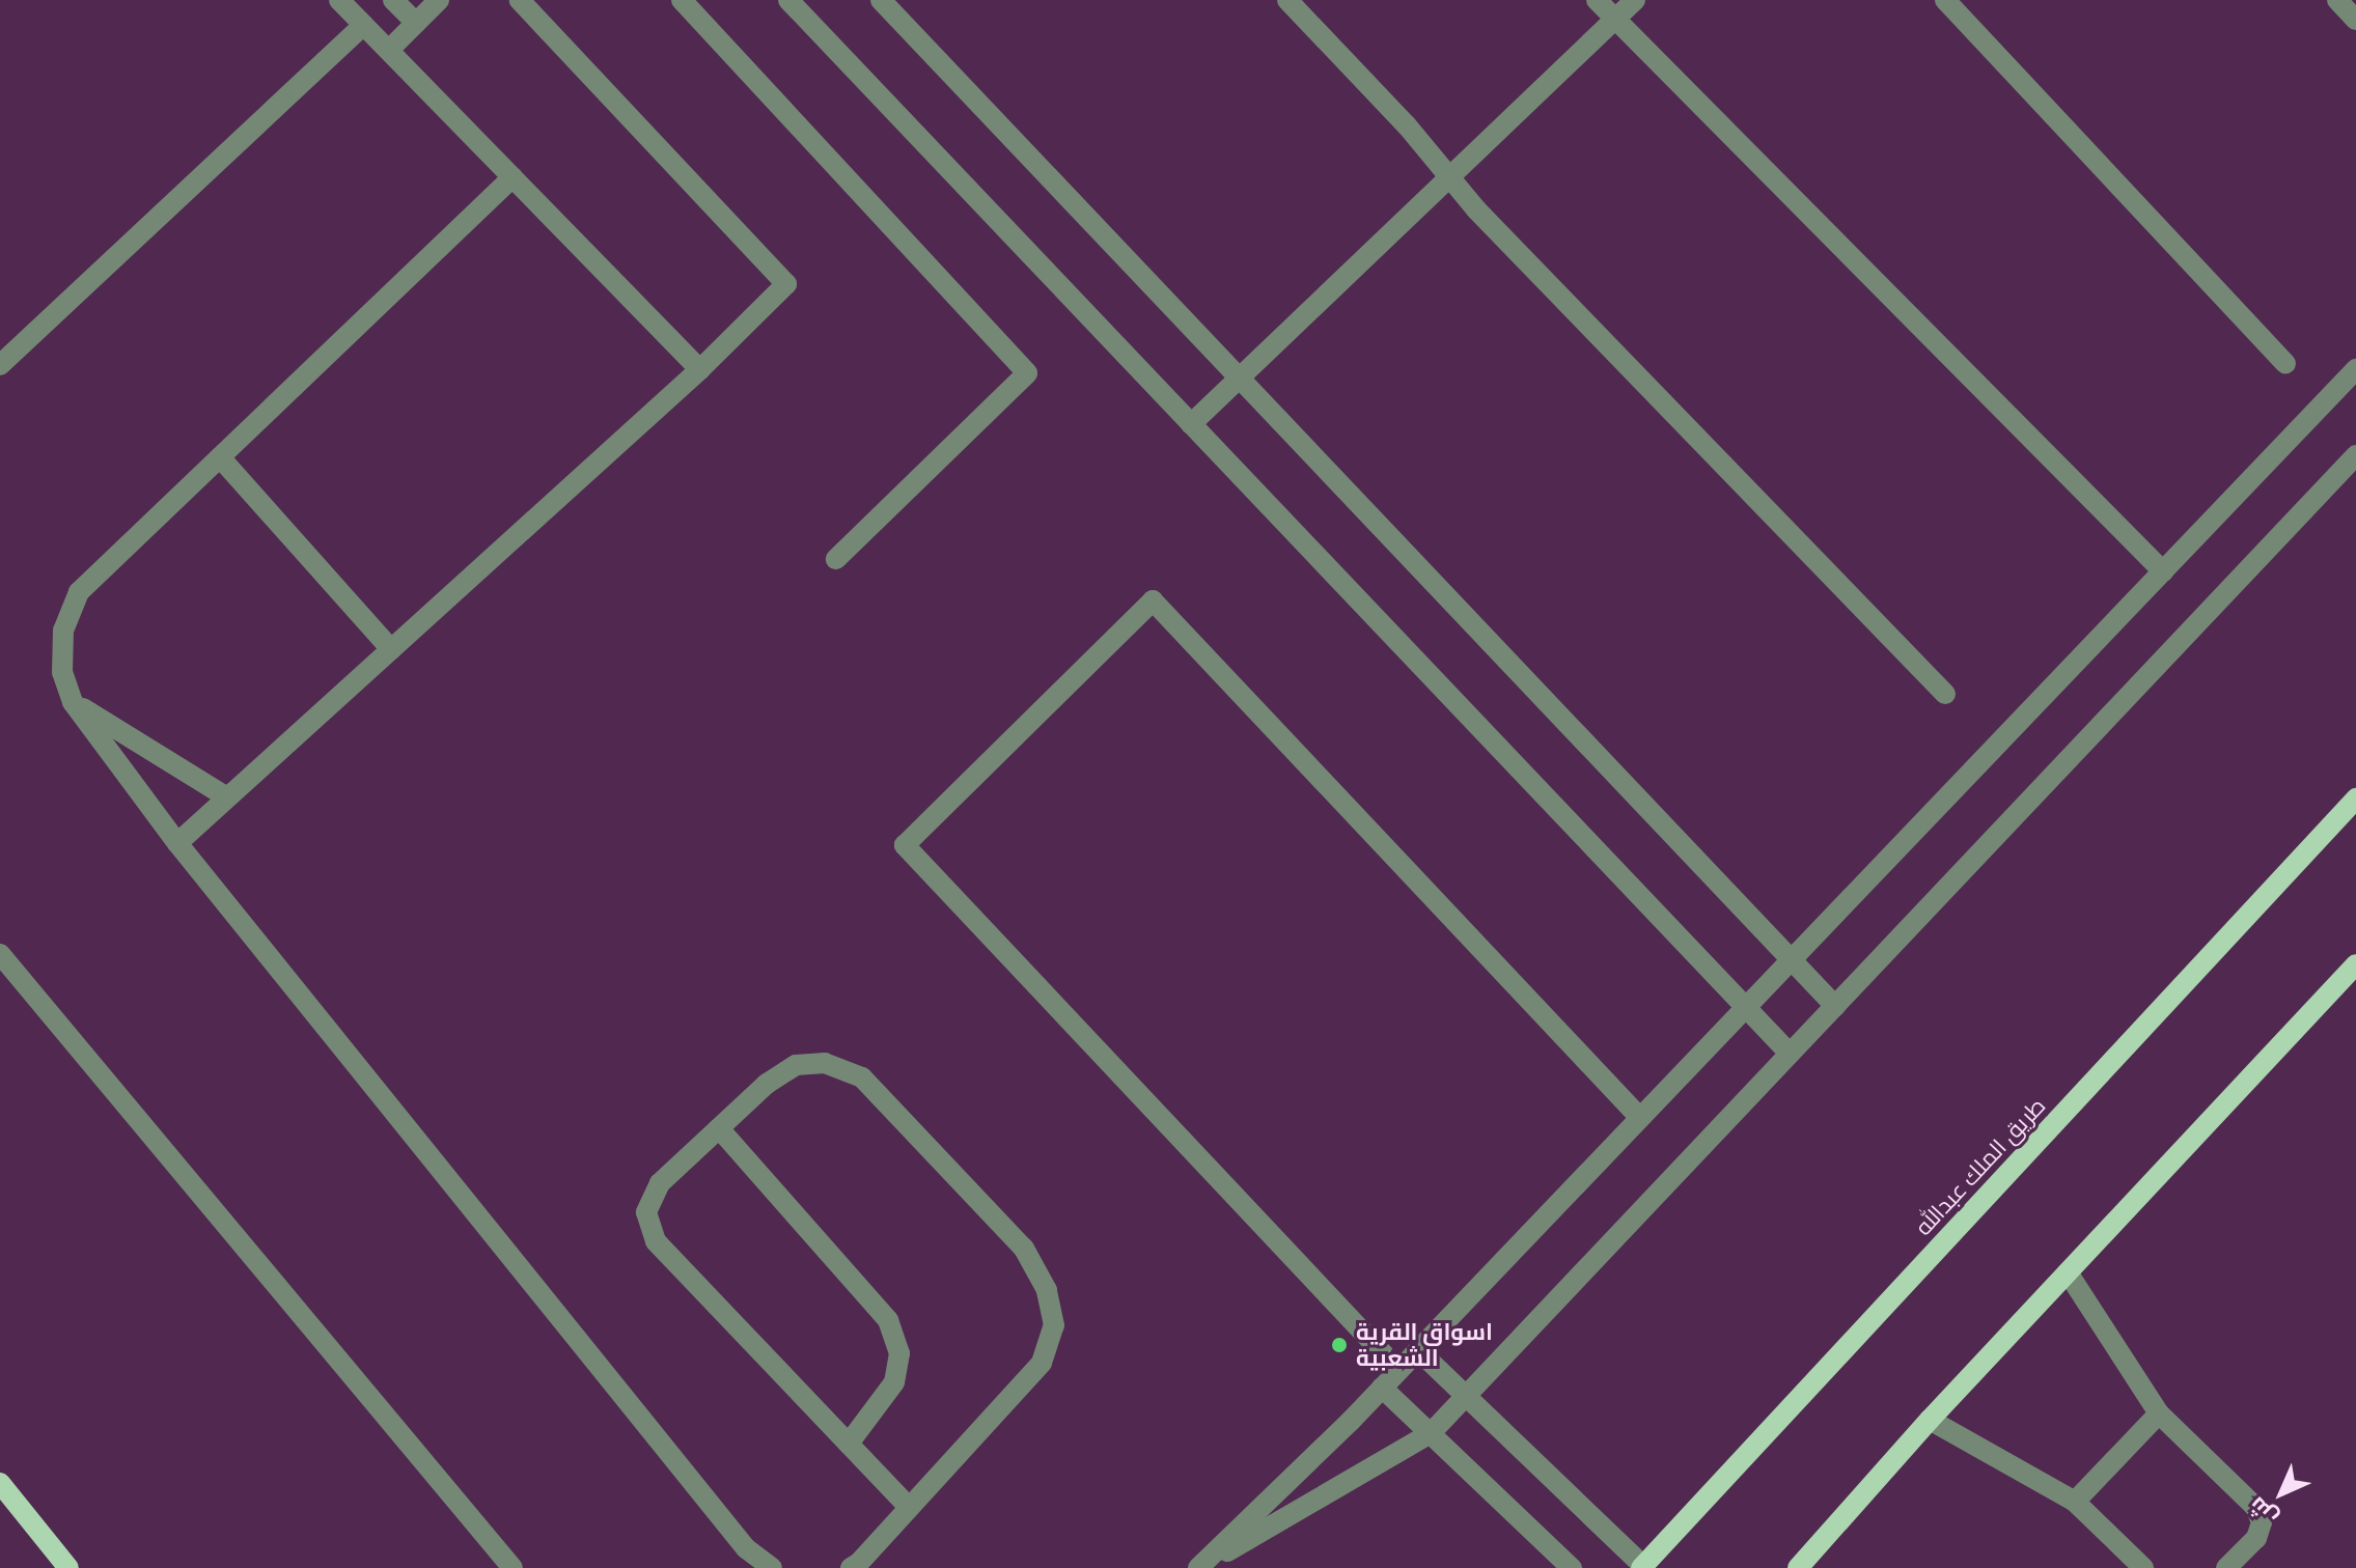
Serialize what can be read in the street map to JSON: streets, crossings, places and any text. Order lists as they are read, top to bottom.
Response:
{
  "streets": {
    "main road": ["طريق الملك عبدالله"]
  },
  "places": ["اسواق القرية الشعبية"],
  "north": "bottom left"
}
